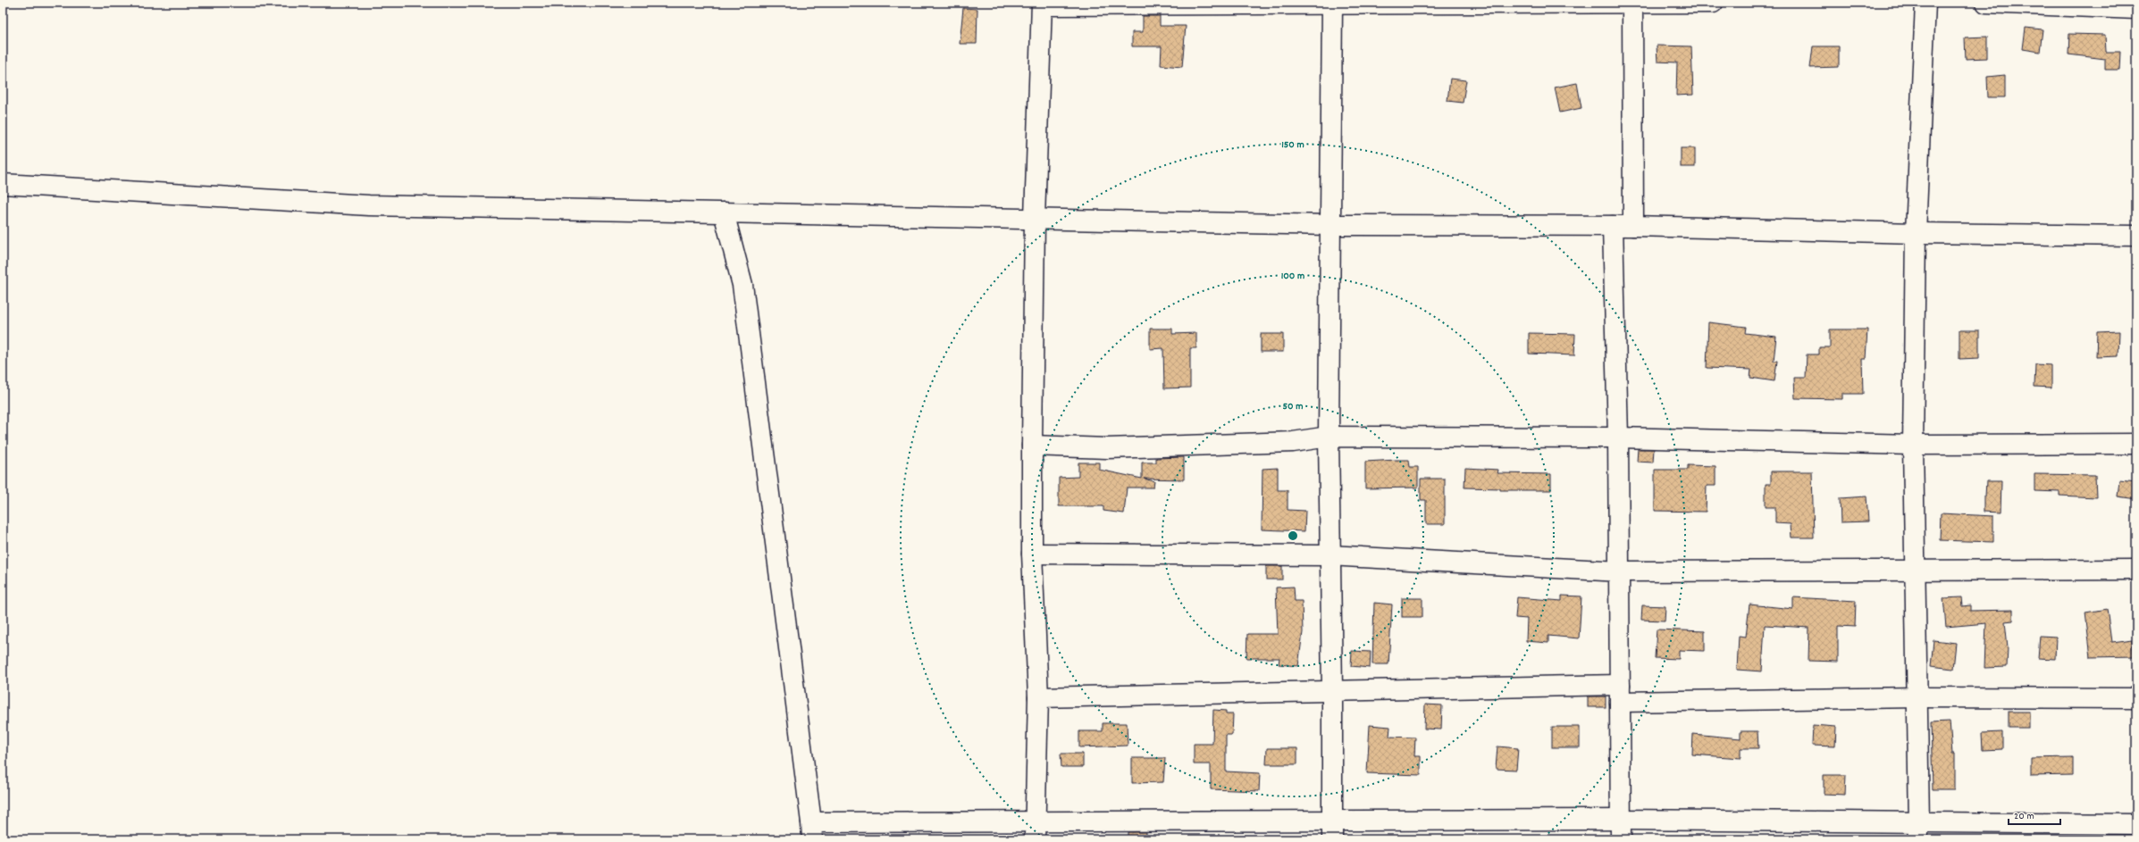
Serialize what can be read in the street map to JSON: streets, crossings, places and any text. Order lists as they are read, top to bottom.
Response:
{
  "scale_bar": "20 m",
  "rings": ["150 m", "100 m", "50 m"]
}
